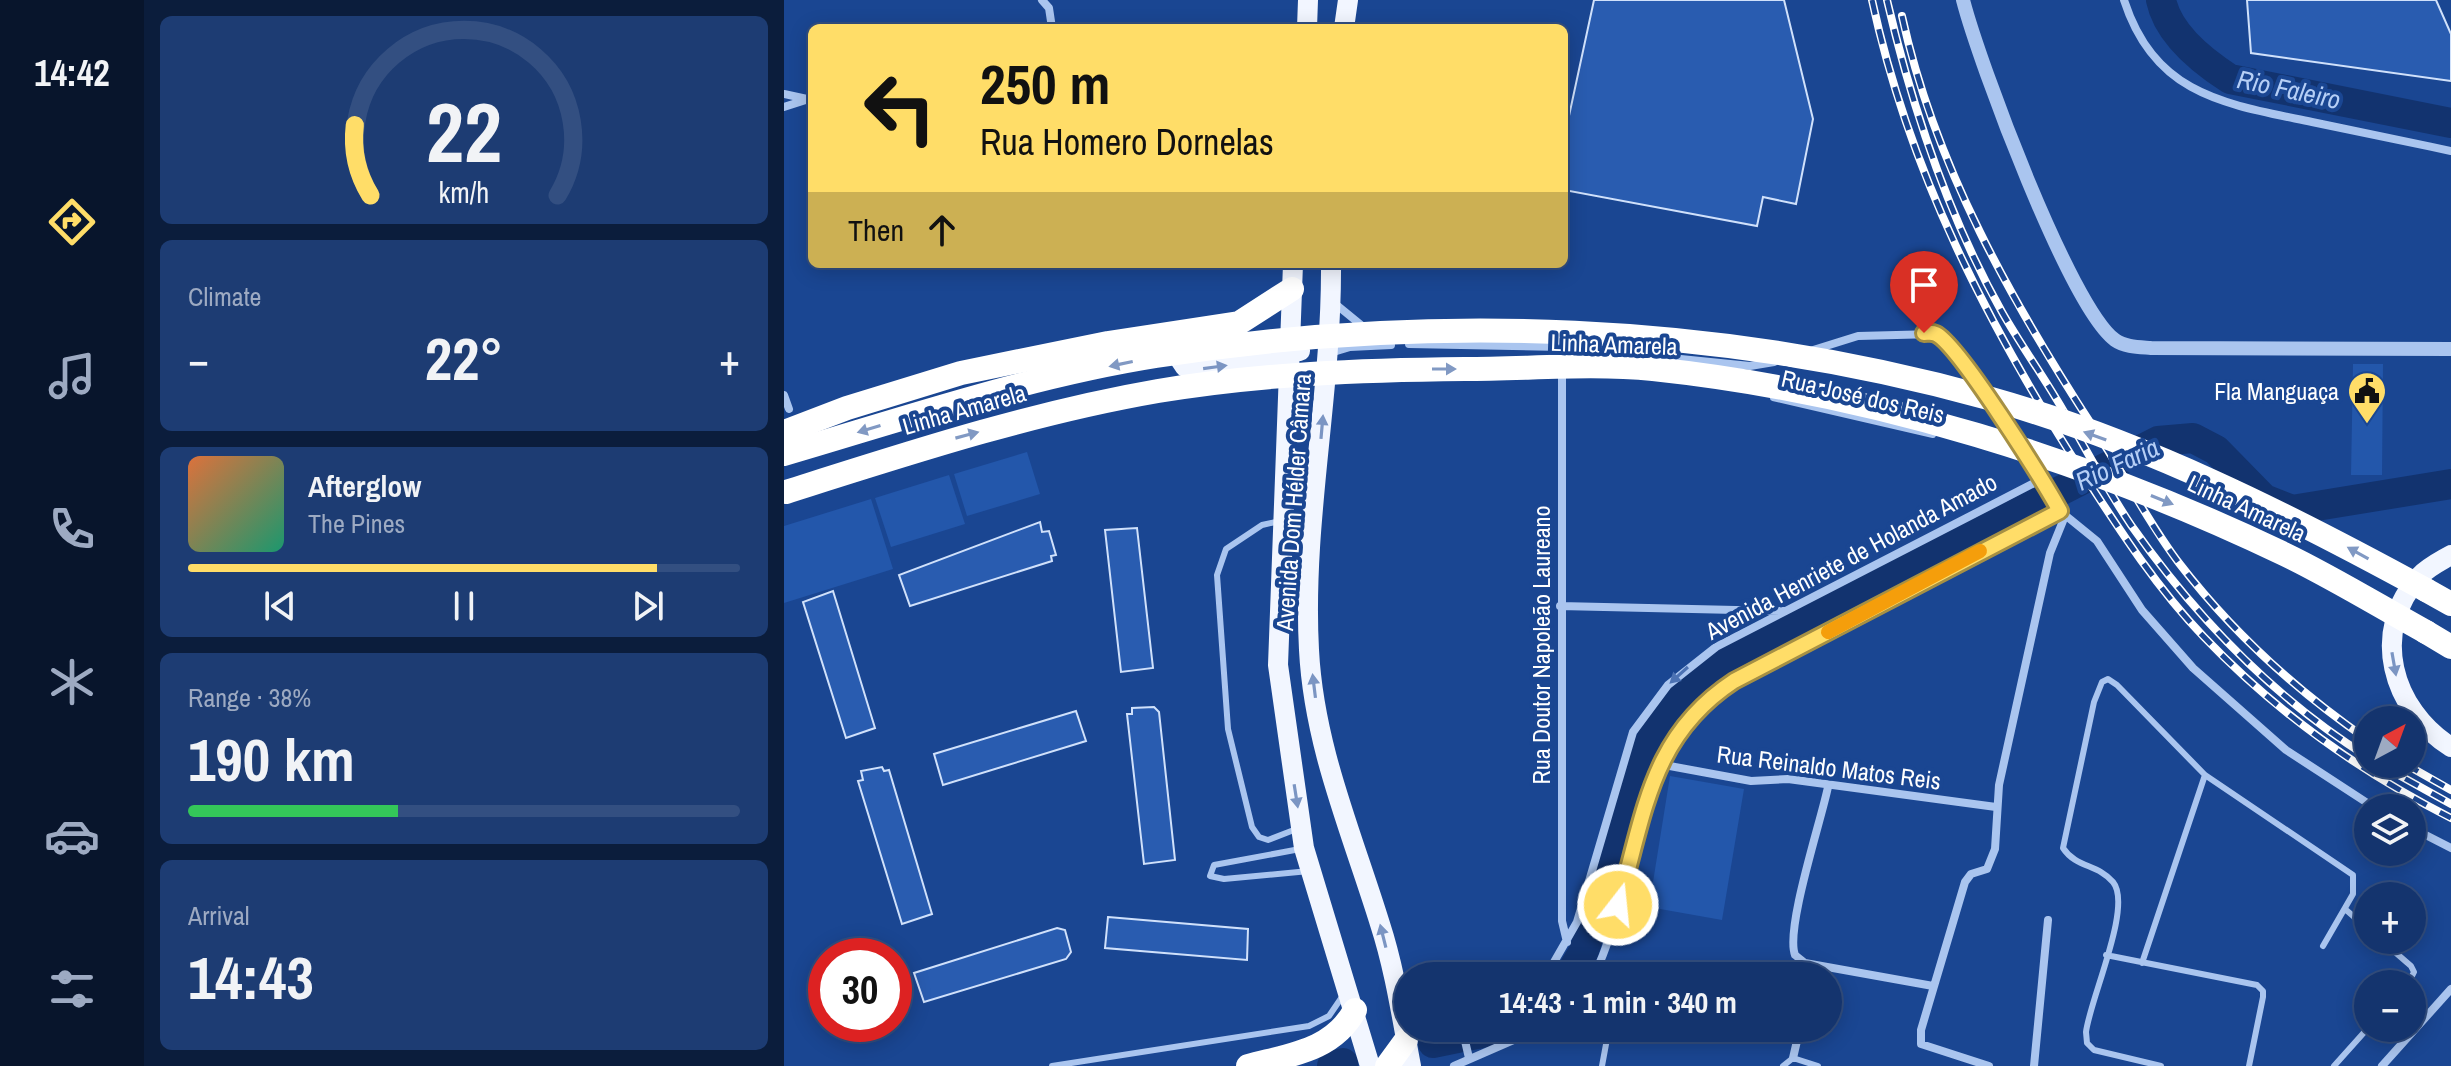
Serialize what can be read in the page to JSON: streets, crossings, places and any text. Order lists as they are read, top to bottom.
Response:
{
  "streets": {
    "highway": ["Linha Amarela"],
    "main road": ["Avenida Dom Hélder Câmara"],
    "street": [
      "Rua José dos Reis",
      "Avenida Henriete de Holanda Amado",
      "Rua Doutor Napoleão Laureano",
      "Rua Reinaldo Matos Reis"
    ]
  },
  "crossings": [
    ["Rua José dos Reis", "Avenida Dom Hélder Câmara"],
    ["Rua José dos Reis", "Rua Doutor Napoleão Laureano"],
    ["Avenida Henriete de Holanda Amado", "Rua Doutor Napoleão Laureano"]
  ],
  "water": ["Rio Faleiro", "Rio Faria"],
  "places": {
    "public building": ["Fla Manguaça"]
  },
  "north": "top right",
  "page": {
    "tabs": "14:42",
    "turn": ["250 m", "Rua Homero Dornelas"],
    "then": "Then",
    "tile": [
      "Climate",
      ["Range · 38%", "190 km"],
      ["Arrival", "14:43"]
    ],
    "heat": ["−", "22°", "+"],
    "song": ["Afterglow", "The Pines"],
    "map_buttons": ["+", "−"],
    "limit": "30",
    "trip": "14:43 · 1 min · 340 m",
    "gauge": ["22", "km/h"]
  }
}
